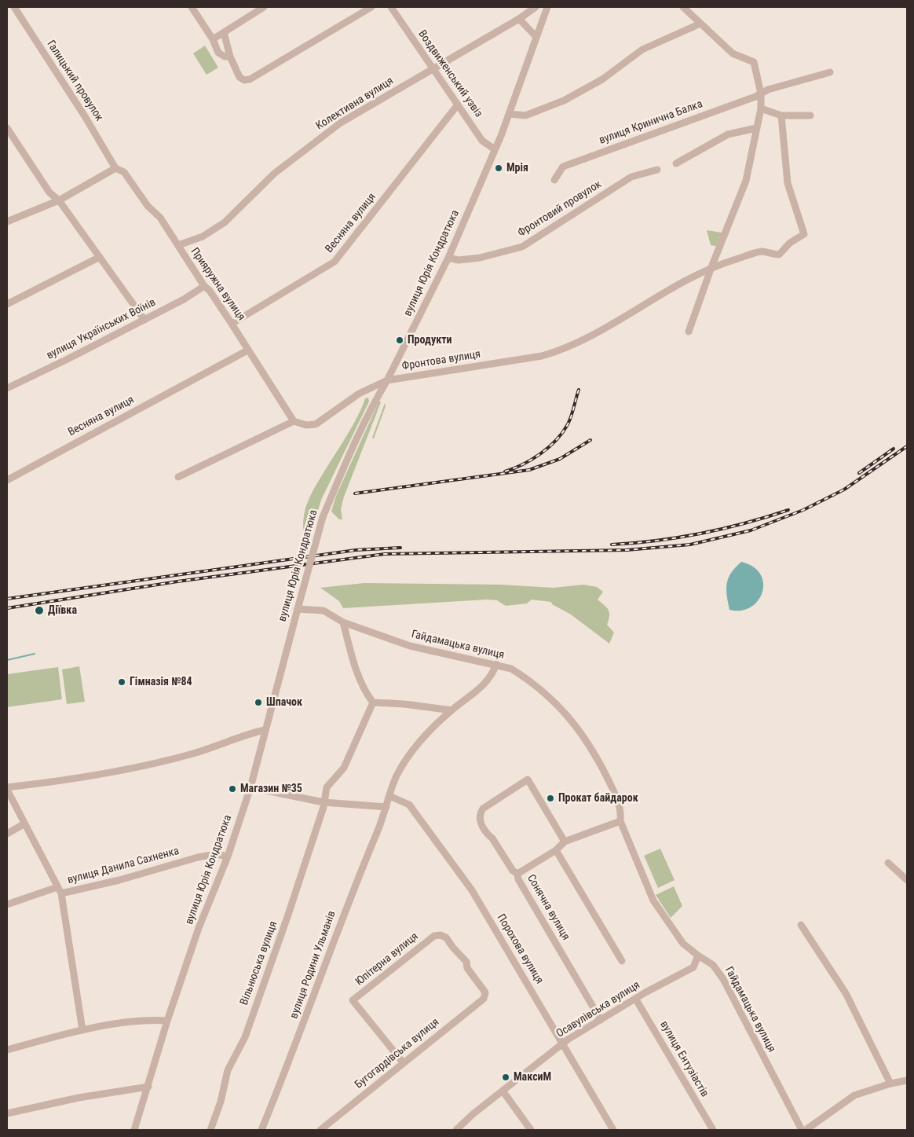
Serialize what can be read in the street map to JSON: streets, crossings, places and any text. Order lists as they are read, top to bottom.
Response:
{
  "streets": {
    "street": [
      "Воздвиженський узвіз",
      "Галицький провулок",
      "Колективна вулиця",
      "вулиця Кринична Балка",
      "Фронтовий провулок",
      "Весняна вулиця",
      "вулиця Юрія Кондратюка",
      "Прияружна вулиця",
      "вулиця Українських Воїнів",
      "Фронтова вулиця",
      "Гайдамацька вулиця",
      "вулиця Данила Сахненка",
      "Сонячна вулиця",
      "Порохова вулиця",
      "Юпітерна вулиця",
      "Вільнюська вулиця",
      "вулиця Родини Ульманів",
      "Осавулівська вулиця",
      "Бугогардівська вулиця",
      "вулиця Ентузіастів"
    ]
  },
  "crossings": [
    ["Воздвиженський узвіз", "Колективна вулиця"],
    ["Воздвиженський узвіз", "Весняна вулиця"],
    ["Воздвиженський узвіз", "вулиця Юрія Кондратюка"],
    ["Галицький провулок", "Прияружна вулиця"],
    ["Колективна вулиця", "Прияружна вулиця"],
    ["Фронтовий провулок", "вулиця Юрія Кондратюка"],
    ["Весняна вулиця", "Прияружна вулиця"],
    ["вулиця Юрія Кондратюка", "Фронтова вулиця"],
    ["вулиця Юрія Кондратюка", "Гайдамацька вулиця"],
    ["вулиця Юрія Кондратюка", "вулиця Данила Сахненка"],
    ["Прияружна вулиця", "вулиця Українських Воїнів"],
    ["Прияружна вулиця", "Фронтова вулиця"],
    ["Гайдамацька вулиця", "вулиця Родини Ульманів"],
    ["Гайдамацька вулиця", "Осавулівська вулиця"],
    ["Сонячна вулиця", "Осавулівська вулиця"],
    ["Порохова вулиця", "вулиця Родини Ульманів"],
    ["Порохова вулиця", "Осавулівська вулиця"],
    ["Юпітерна вулиця", "Бугогардівська вулиця"],
    ["Осавулівська вулиця", "вулиця Ентузіастів"]
  ],
  "places": [
    "Мрія",
    "Продукти",
    "Діївка",
    "Гімназія №84",
    "Шпачок",
    "Магазин №35",
    "Прокат байдарок",
    "МаксиМ"
  ]
}
